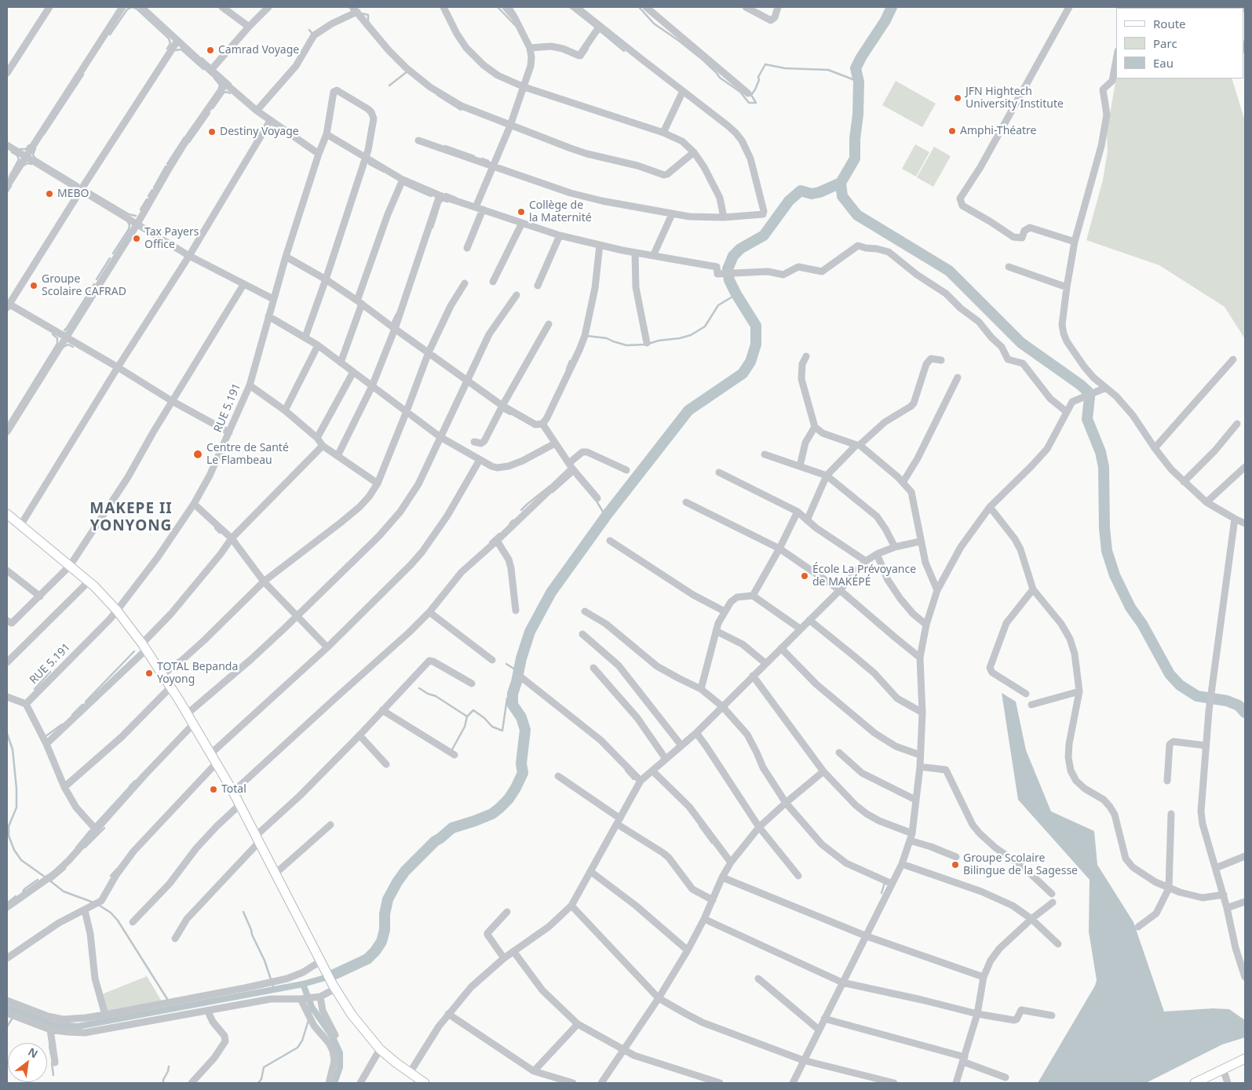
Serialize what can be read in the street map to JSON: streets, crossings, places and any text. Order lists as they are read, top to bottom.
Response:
{
  "streets": {
    "street": ["RUE 5.191"]
  },
  "districts": ["MAKEPE II YONYONG"],
  "places": [
    "Camrad Voyage",
    "JFN Hightech University Institute",
    "Amphi-Théatre",
    "Destiny Voyage",
    "MEBO",
    "Collège de la Maternité",
    "Tax Payers Office",
    "Groupe Scolaire CAFRAD",
    "Centre de Santé Le Flambeau",
    "École La Prévoyance de MAKÉPÉ",
    "TOTAL Bepanda Yoyong",
    "Total",
    "Groupe Scolaire Bilingue de la Sagesse"
  ],
  "legend": ["Route", "Parc", "Eau"],
  "north": "top right"
}
